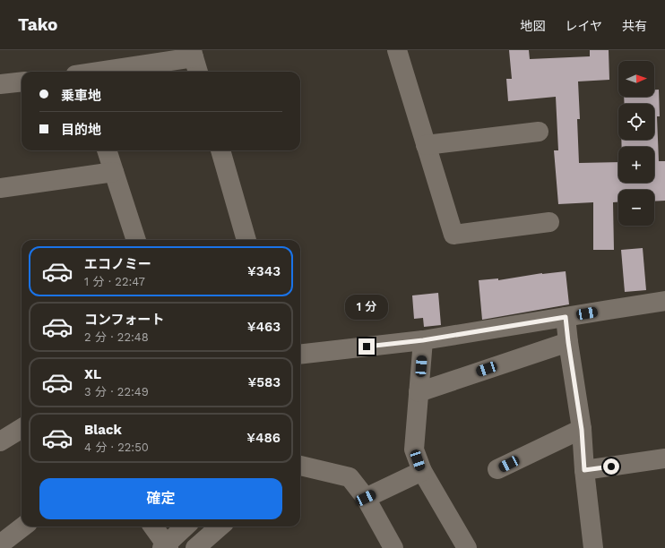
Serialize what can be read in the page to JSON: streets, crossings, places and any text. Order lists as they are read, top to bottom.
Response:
{
  "north": "right",
  "page": {
    "header": "Tako",
    "nav": ["地図", "レイヤ", "共有"],
    "map_buttons": ["+", "−"],
    "banner": ["乗車地", "目的地"],
    "list": [
      {
        "name": "エコノミー",
        "note": "1 分 · 22:47",
        "value": "¥343"
      },
      {
        "name": "コンフォート",
        "note": "2 分 · 22:48",
        "value": "¥463"
      },
      {
        "name": "XL",
        "note": "3 分 · 22:49",
        "value": "¥583"
      },
      {
        "name": "Black",
        "note": "4 分 · 22:50",
        "value": "¥486"
      }
    ],
    "bubble": "1 分",
    "buttons": "確定"
  }
}
